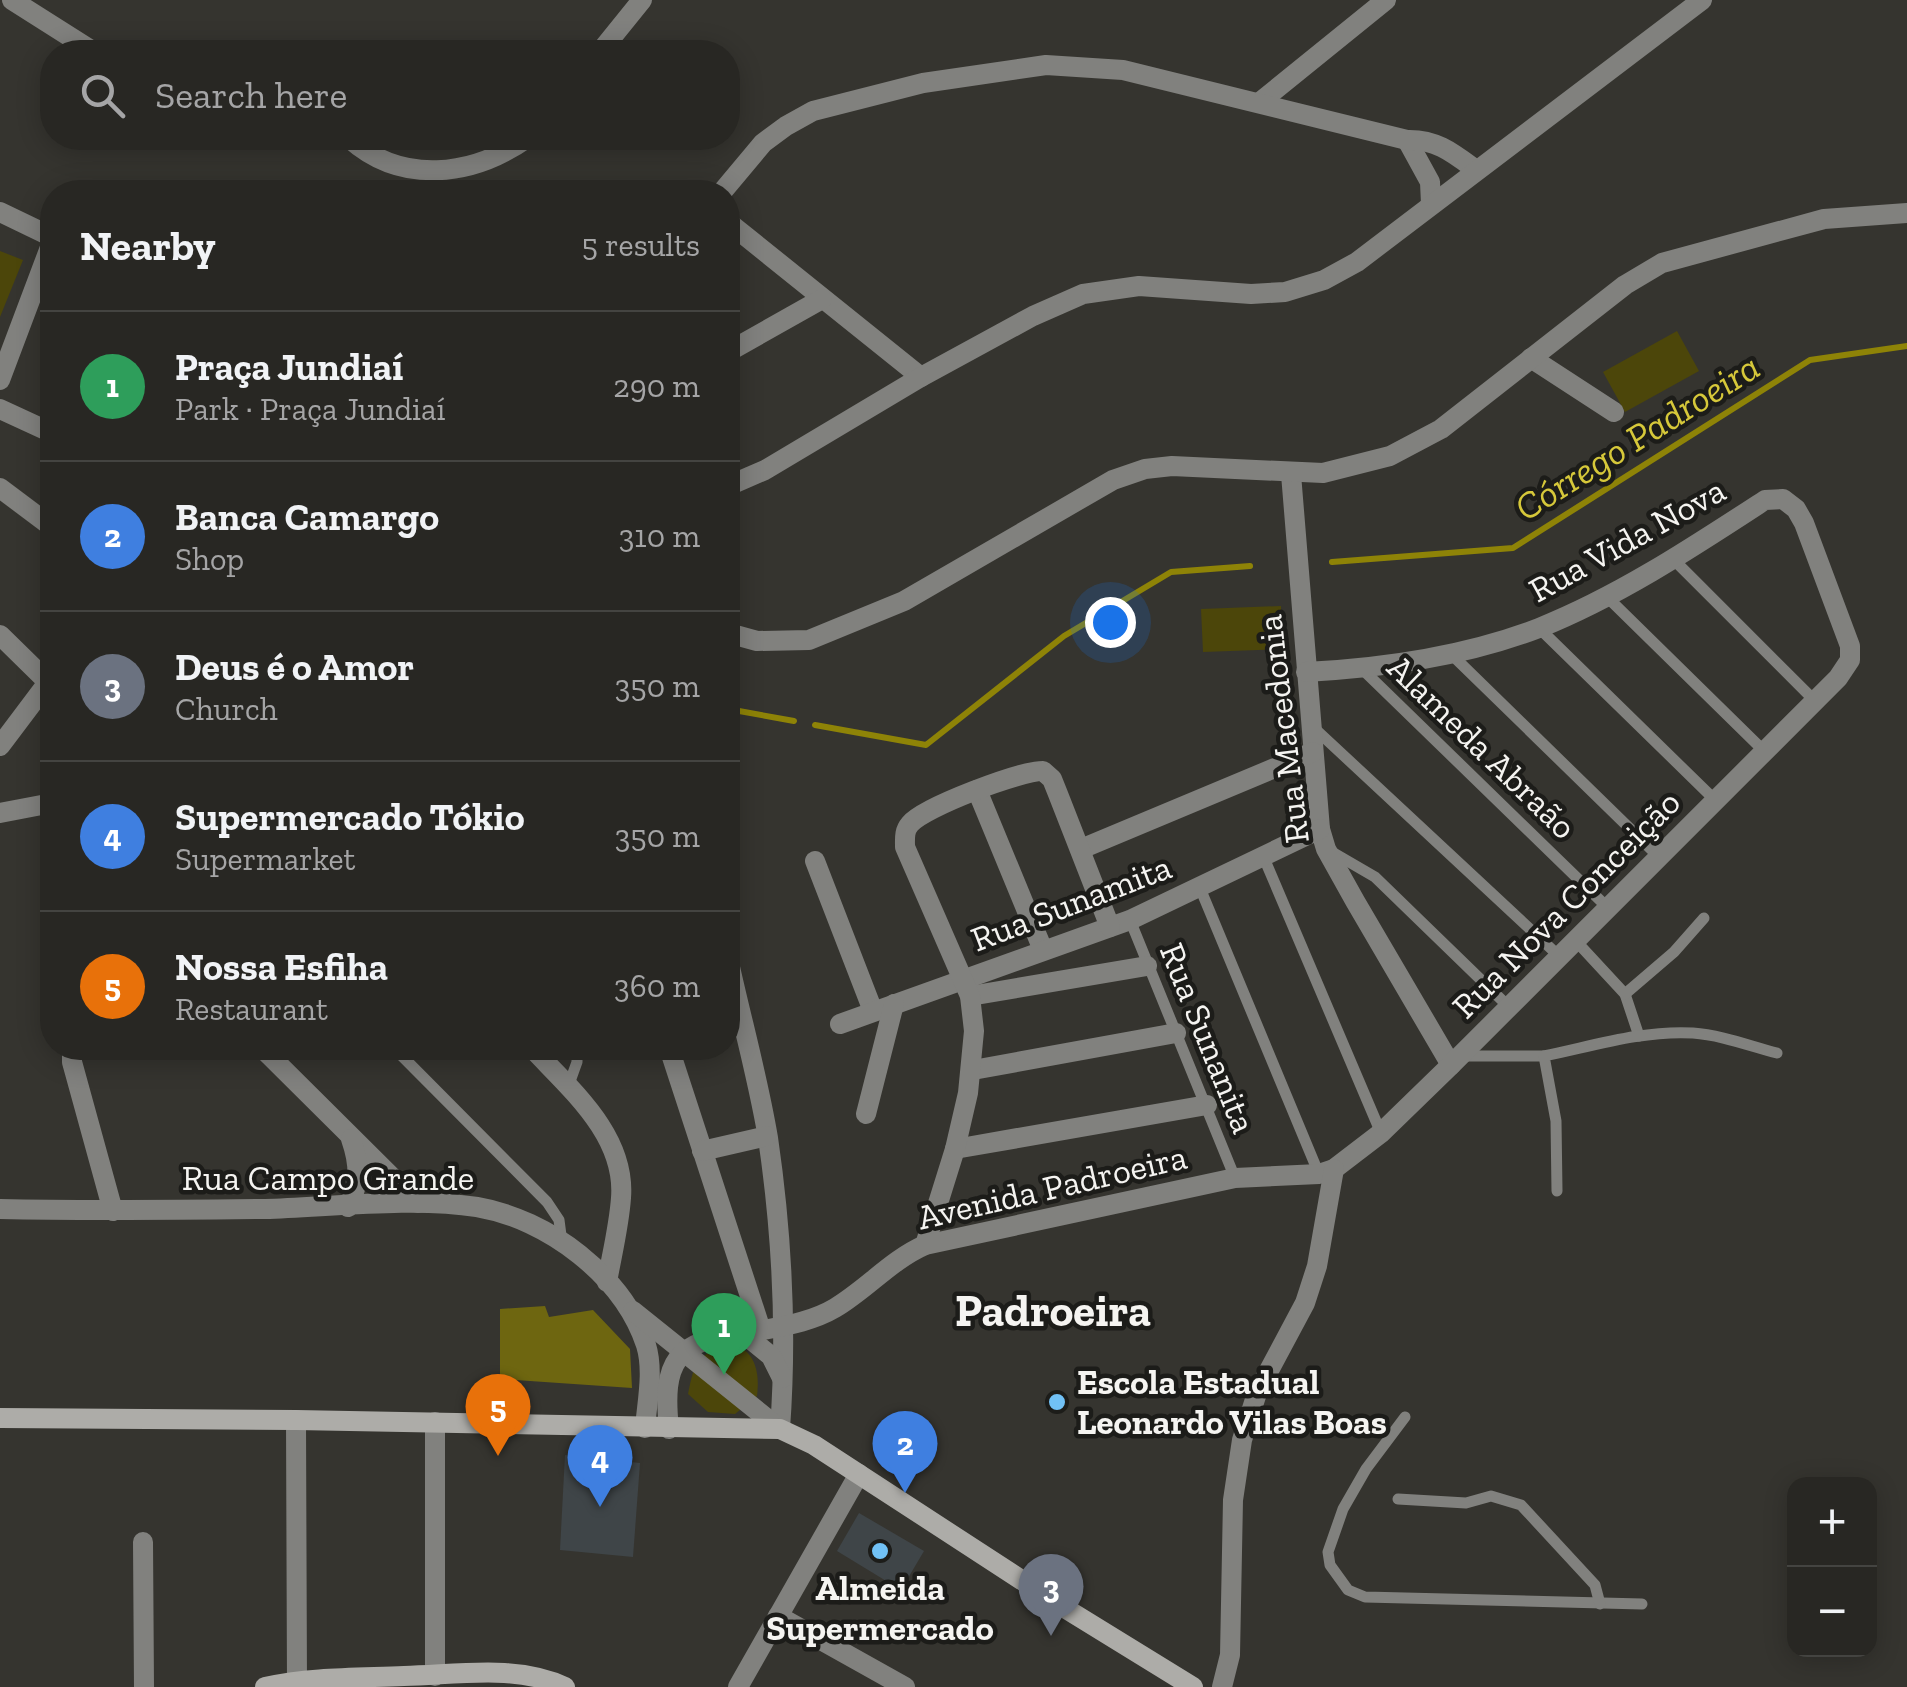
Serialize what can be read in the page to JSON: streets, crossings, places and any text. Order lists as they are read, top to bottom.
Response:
{
  "streets": {
    "street": [
      "Rua Vida Nova",
      "Rua Macedonia",
      "Rua Sunamita",
      "Rua Nova Conceição",
      "Rua Campo Grande",
      "Avenida Padroeira"
    ],
    "lane": ["Alameda Abraão", "Rua Sunanita"]
  },
  "crossings": [
    ["Rua Vida Nova", "Rua Macedonia"],
    ["Rua Vida Nova", "Alameda Abraão"],
    ["Rua Vida Nova", "Rua Nova Conceição"],
    ["Rua Macedonia", "Rua Sunamita"],
    ["Rua Macedonia", "Rua Nova Conceição"],
    ["Alameda Abraão", "Rua Nova Conceição"],
    ["Rua Sunamita", "Rua Sunanita"],
    ["Rua Nova Conceição", "Avenida Padroeira"],
    ["Rua Sunanita", "Avenida Padroeira"],
    ["Rua Campo Grande", "Avenida Padroeira"]
  ],
  "districts": ["Padroeira"],
  "water": ["Córrego Padroeira"],
  "places": ["Escola Estadual Leonardo Vilas Boas", "Almeida Supermercado"],
  "page": {
    "search": "Search here",
    "heading": ["Nearby", "5 results"],
    "list": [
      {
        "mark": "1",
        "name": "Praça Jundiaí",
        "note": "Park · Praça Jundiaí",
        "value": "290 m"
      },
      {
        "mark": "2",
        "name": "Banca Camargo",
        "note": "Shop",
        "value": "310 m"
      },
      {
        "mark": "3",
        "name": "Deus é o Amor",
        "note": "Church",
        "value": "350 m"
      },
      {
        "mark": "4",
        "name": "Supermercado Tókio",
        "note": "Supermarket",
        "value": "350 m"
      },
      {
        "mark": "5",
        "name": "Nossa Esfiha",
        "note": "Restaurant",
        "value": "360 m"
      }
    ],
    "pins": [
      "1",
      "5",
      "2",
      "4",
      "3"
    ],
    "map_buttons": ["+", "−"]
  }
}
